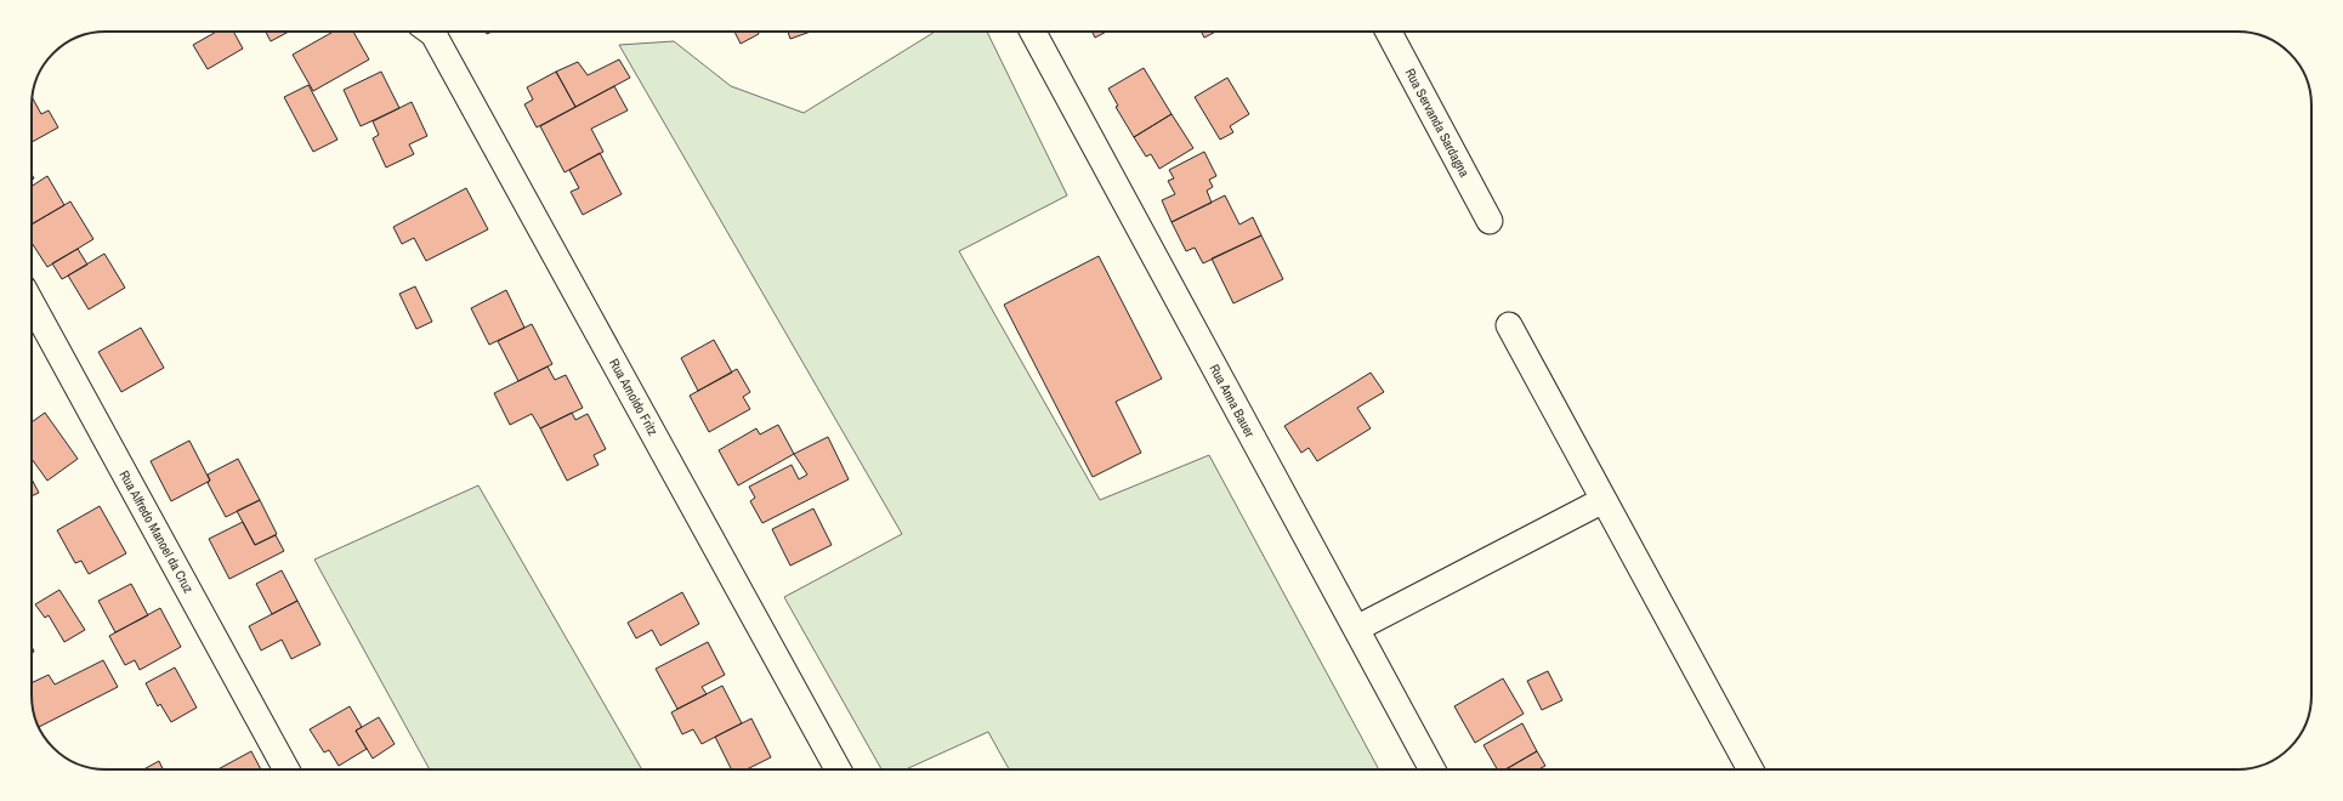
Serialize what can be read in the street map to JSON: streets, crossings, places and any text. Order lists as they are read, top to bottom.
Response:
{
  "streets": {
    "street": [
      "Rua Servanda Sardagna",
      "Rua Arnoldo Fritz",
      "Rua Anna Bauer",
      "Rua Alfredo Manoel da Cruz"
    ]
  }
}
